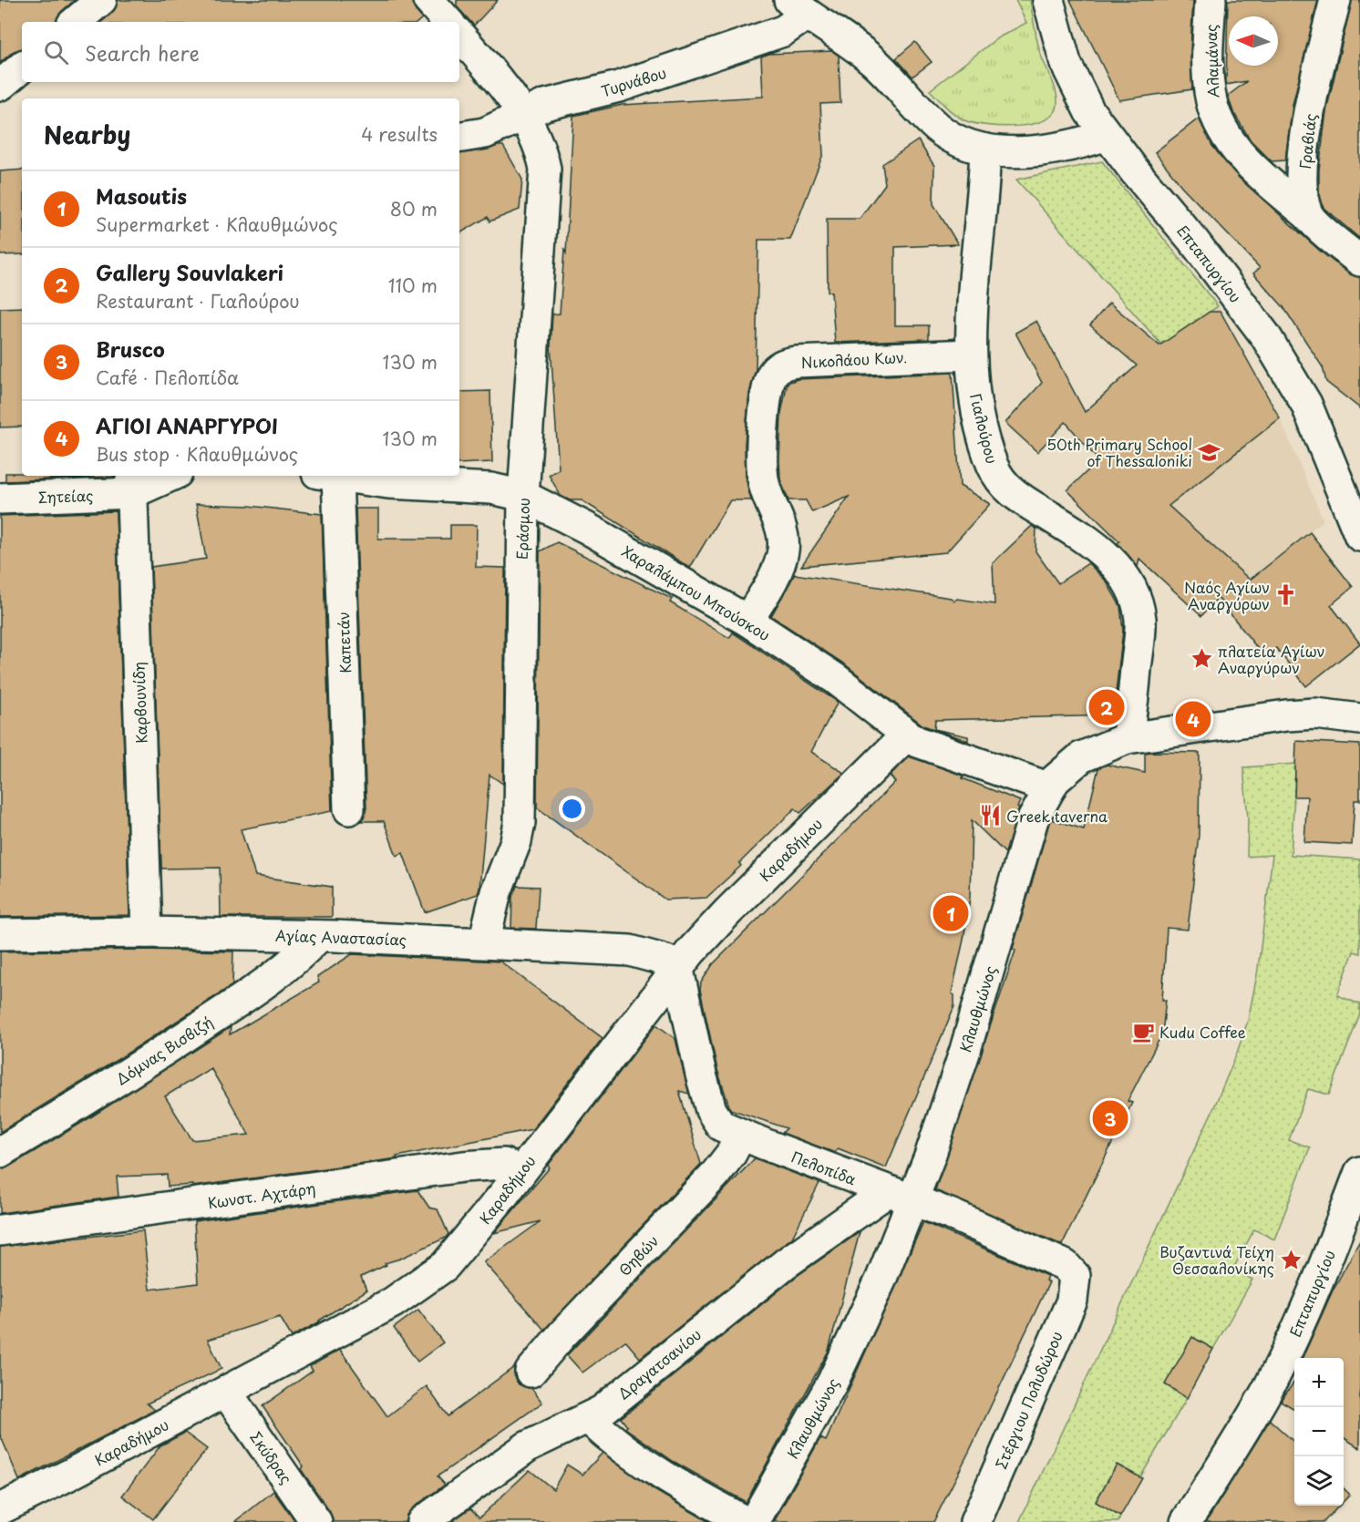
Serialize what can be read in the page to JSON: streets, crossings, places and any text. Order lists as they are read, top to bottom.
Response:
{
  "streets": {
    "street": [
      "Αλαμάνας",
      "Τυρνάβου",
      "Γραβιάς",
      "Επταπυργίου",
      "Νικολάου Κων.",
      "Γιαλούρου",
      "Σητείας",
      "Εράσμου",
      "Χαραλάμπου Μπούσκου",
      "Καπετάν",
      "Καρβουνίδη",
      "Καραδήμου",
      "Αγίας Αναστασίας",
      "Κλαυθμώνος",
      "Δόμνας Βισβιζή",
      "Πελοπίδα",
      "Κωνστ. Αχτάρη",
      "Θηβών",
      "Δραγατσανίου",
      "Στέργιου Πολυδώρου",
      "Σκύδρας"
    ]
  },
  "crossings": [
    ["Αλαμάνας", "Γραβιάς"],
    ["Τυρνάβου", "Εράσμου"],
    ["Νικολάου Κων.", "Γιαλούρου"],
    ["Νικολάου Κων.", "Χαραλάμπου Μπούσκου"],
    ["Γιαλούρου", "Κλαυθμώνος"],
    ["Σητείας", "Καρβουνίδη"],
    ["Εράσμου", "Χαραλάμπου Μπούσκου"],
    ["Εράσμου", "Αγίας Αναστασίας"],
    ["Χαραλάμπου Μπούσκου", "Καραδήμου"],
    ["Χαραλάμπου Μπούσκου", "Κλαυθμώνος"],
    ["Καρβουνίδη", "Αγίας Αναστασίας"],
    ["Καραδήμου", "Αγίας Αναστασίας"],
    ["Καραδήμου", "Πελοπίδα"],
    ["Καραδήμου", "Κωνστ. Αχτάρη"],
    ["Καραδήμου", "Σκύδρας"],
    ["Αγίας Αναστασίας", "Δόμνας Βισβιζή"],
    ["Αγίας Αναστασίας", "Πελοπίδα"],
    ["Κλαυθμώνος", "Πελοπίδα"],
    ["Κλαυθμώνος", "Δραγατσανίου"],
    ["Πελοπίδα", "Θηβών"],
    ["Πελοπίδα", "Δραγατσανίου"],
    ["Πελοπίδα", "Στέργιου Πολυδώρου"]
  ],
  "places": {
    "school or university": ["50th Primary School of Thessaloniki"],
    "church": ["Ναός Αγίων Αναργύρων"],
    "place": ["πλατεία Αγίων Αναργύρων", "Βυζαντινά Τείχη Θεσσαλονίκης"],
    "restaurant": ["Greek taverna"],
    "cafe": ["Kudu Coffee"]
  },
  "north": "left",
  "page": {
    "search": "Search here",
    "heading": ["Nearby", "4 results"],
    "list": [
      {
        "mark": "1",
        "name": "Masoutis",
        "note": "Supermarket · Κλαυθμώνος",
        "value": "80 m"
      },
      {
        "mark": "2",
        "name": "Gallery Souvlakeri",
        "note": "Restaurant · Γιαλούρου",
        "value": "110 m"
      },
      {
        "mark": "3",
        "name": "Brusco",
        "note": "Café · Πελοπίδα",
        "value": "130 m"
      },
      {
        "mark": "4",
        "name": "ΑΓΙΟΙ ΑΝΑΡΓΥΡΟΙ",
        "note": "Bus stop · Κλαυθμώνος",
        "value": "130 m"
      }
    ],
    "pins": [
      "2",
      "4",
      "1",
      "3"
    ],
    "map_buttons": ["+", "−"]
  }
}
